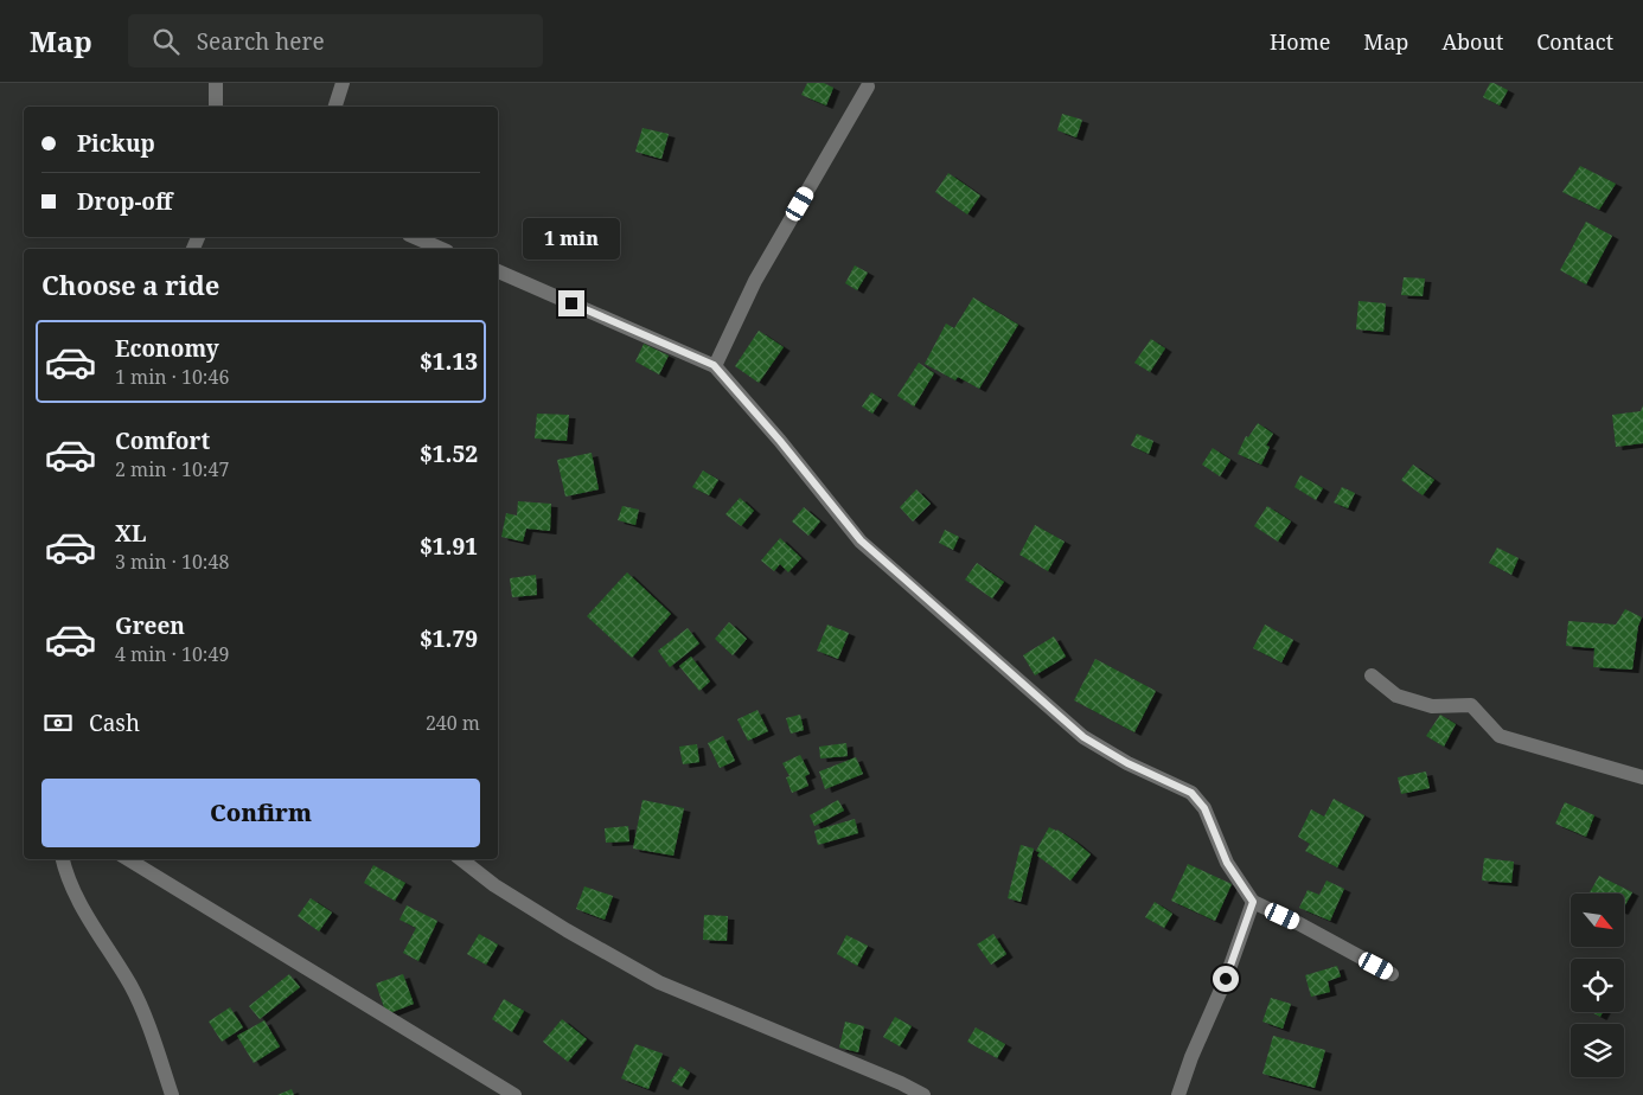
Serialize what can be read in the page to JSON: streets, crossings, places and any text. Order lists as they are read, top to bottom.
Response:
{
  "north": "bottom right",
  "page": {
    "header": "Map",
    "search": "Search here",
    "nav": [
      "Home",
      "Map",
      "About",
      "Contact"
    ],
    "banner": ["Pickup", "Drop-off"],
    "bubble": "1 min",
    "heading": "Choose a ride",
    "list": [
      {
        "name": "Economy",
        "note": "1 min · 10:46",
        "value": "$1.13"
      },
      {
        "name": "Comfort",
        "note": "2 min · 10:47",
        "value": "$1.52"
      },
      {
        "name": "XL",
        "note": "3 min · 10:48",
        "value": "$1.91"
      },
      {
        "name": "Green",
        "note": "4 min · 10:49",
        "value": "$1.79"
      }
    ],
    "pay": ["Cash", "240 m"],
    "buttons": "Confirm"
  }
}
